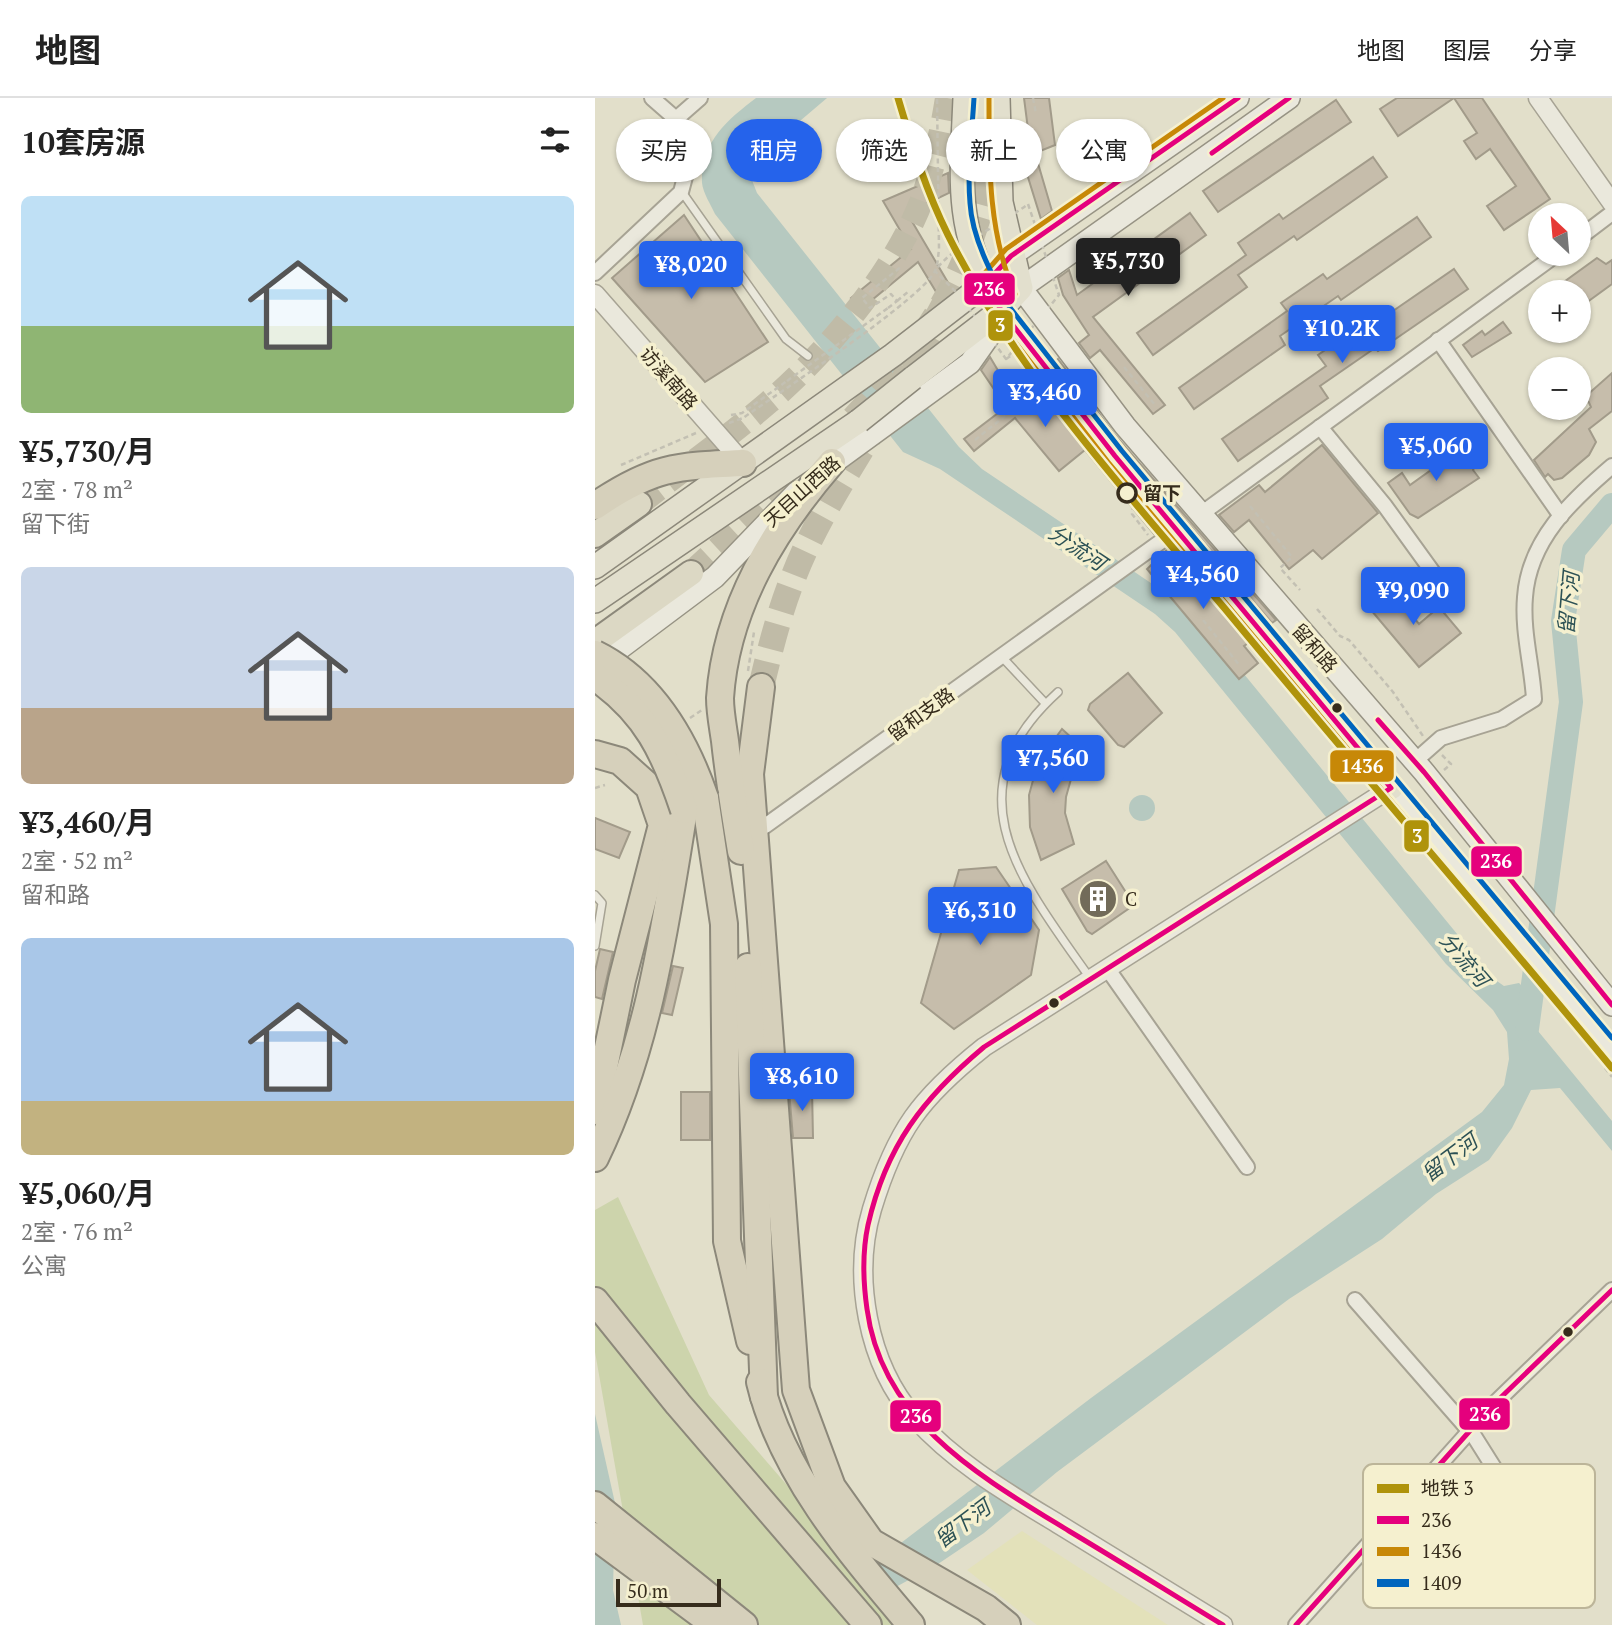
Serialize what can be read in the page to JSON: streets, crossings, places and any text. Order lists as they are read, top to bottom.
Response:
{
  "streets": {
    "main road": ["天目山西路", "留和路"],
    "street": ["访溪南路", "留和支路"]
  },
  "crossings": [
    ["天目山西路", "留和路"],
    ["留和路", "留和支路"]
  ],
  "water": ["分流河", "留下河"],
  "places": {
    "other": ["留下"],
    "building": ["C"]
  },
  "lines": [
    "metro line 3",
    "transit line 236",
    "transit line 1436",
    "transit line 1409"
  ],
  "legend": [
    "地铁 3",
    "236",
    "1436",
    "1409"
  ],
  "scale_bar": "50 m",
  "north": "top left",
  "page": {
    "header": "地图",
    "nav": ["地图", "图层", "分享"],
    "heading": "10套房源",
    "chip": [
      "买房",
      "租房",
      "筛选",
      "新上",
      "公寓"
    ],
    "list": [
      {
        "name": "¥5,730/月",
        "note": "2室 · 78 m² · 留下街"
      },
      {
        "name": "¥3,460/月",
        "note": "2室 · 52 m² · 留和路"
      },
      {
        "name": "¥5,060/月",
        "note": "2室 · 76 m² · 公寓"
      }
    ],
    "map_buttons": ["+", "−"],
    "price": [
      "¥5,730",
      "¥8,020",
      "¥10.2K",
      "¥3,460",
      "¥5,060",
      "¥4,560",
      "¥9,090",
      "¥7,560",
      "¥6,310",
      "¥8,610"
    ],
    "scale": "50 m"
  }
}
